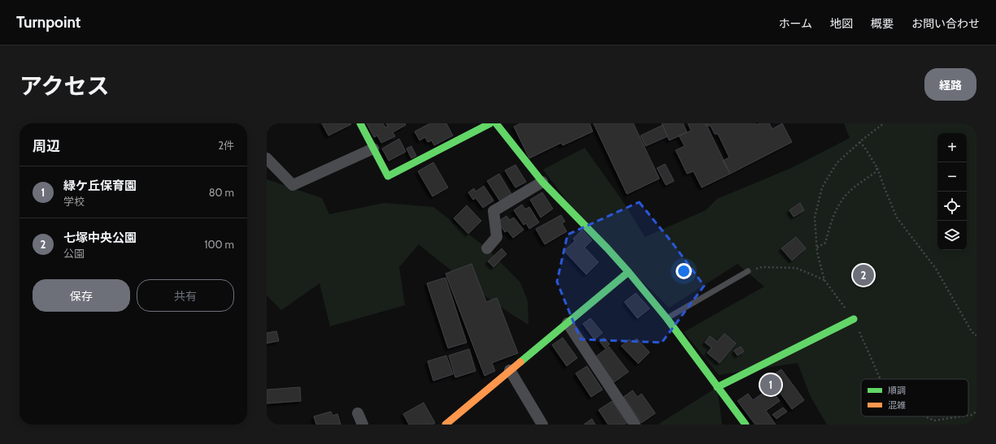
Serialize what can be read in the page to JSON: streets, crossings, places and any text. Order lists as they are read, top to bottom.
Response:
{
  "legend": ["順調", "混雑"],
  "page": {
    "header": "Turnpoint",
    "nav": [
      "ホーム",
      "地図",
      "概要",
      "お問い合わせ"
    ],
    "title": "アクセス",
    "buttons": [
      "経路",
      ["保存", "共有"]
    ],
    "heading": ["周辺", "2件"],
    "map_buttons": ["+", "−"],
    "list": [
      {
        "mark": "1",
        "name": "緑ケ丘保育園",
        "note": "学校",
        "value": "80 m"
      },
      {
        "mark": "2",
        "name": "七塚中央公園",
        "note": "公園",
        "value": "100 m"
      }
    ],
    "pins": ["2", "1"]
  }
}
